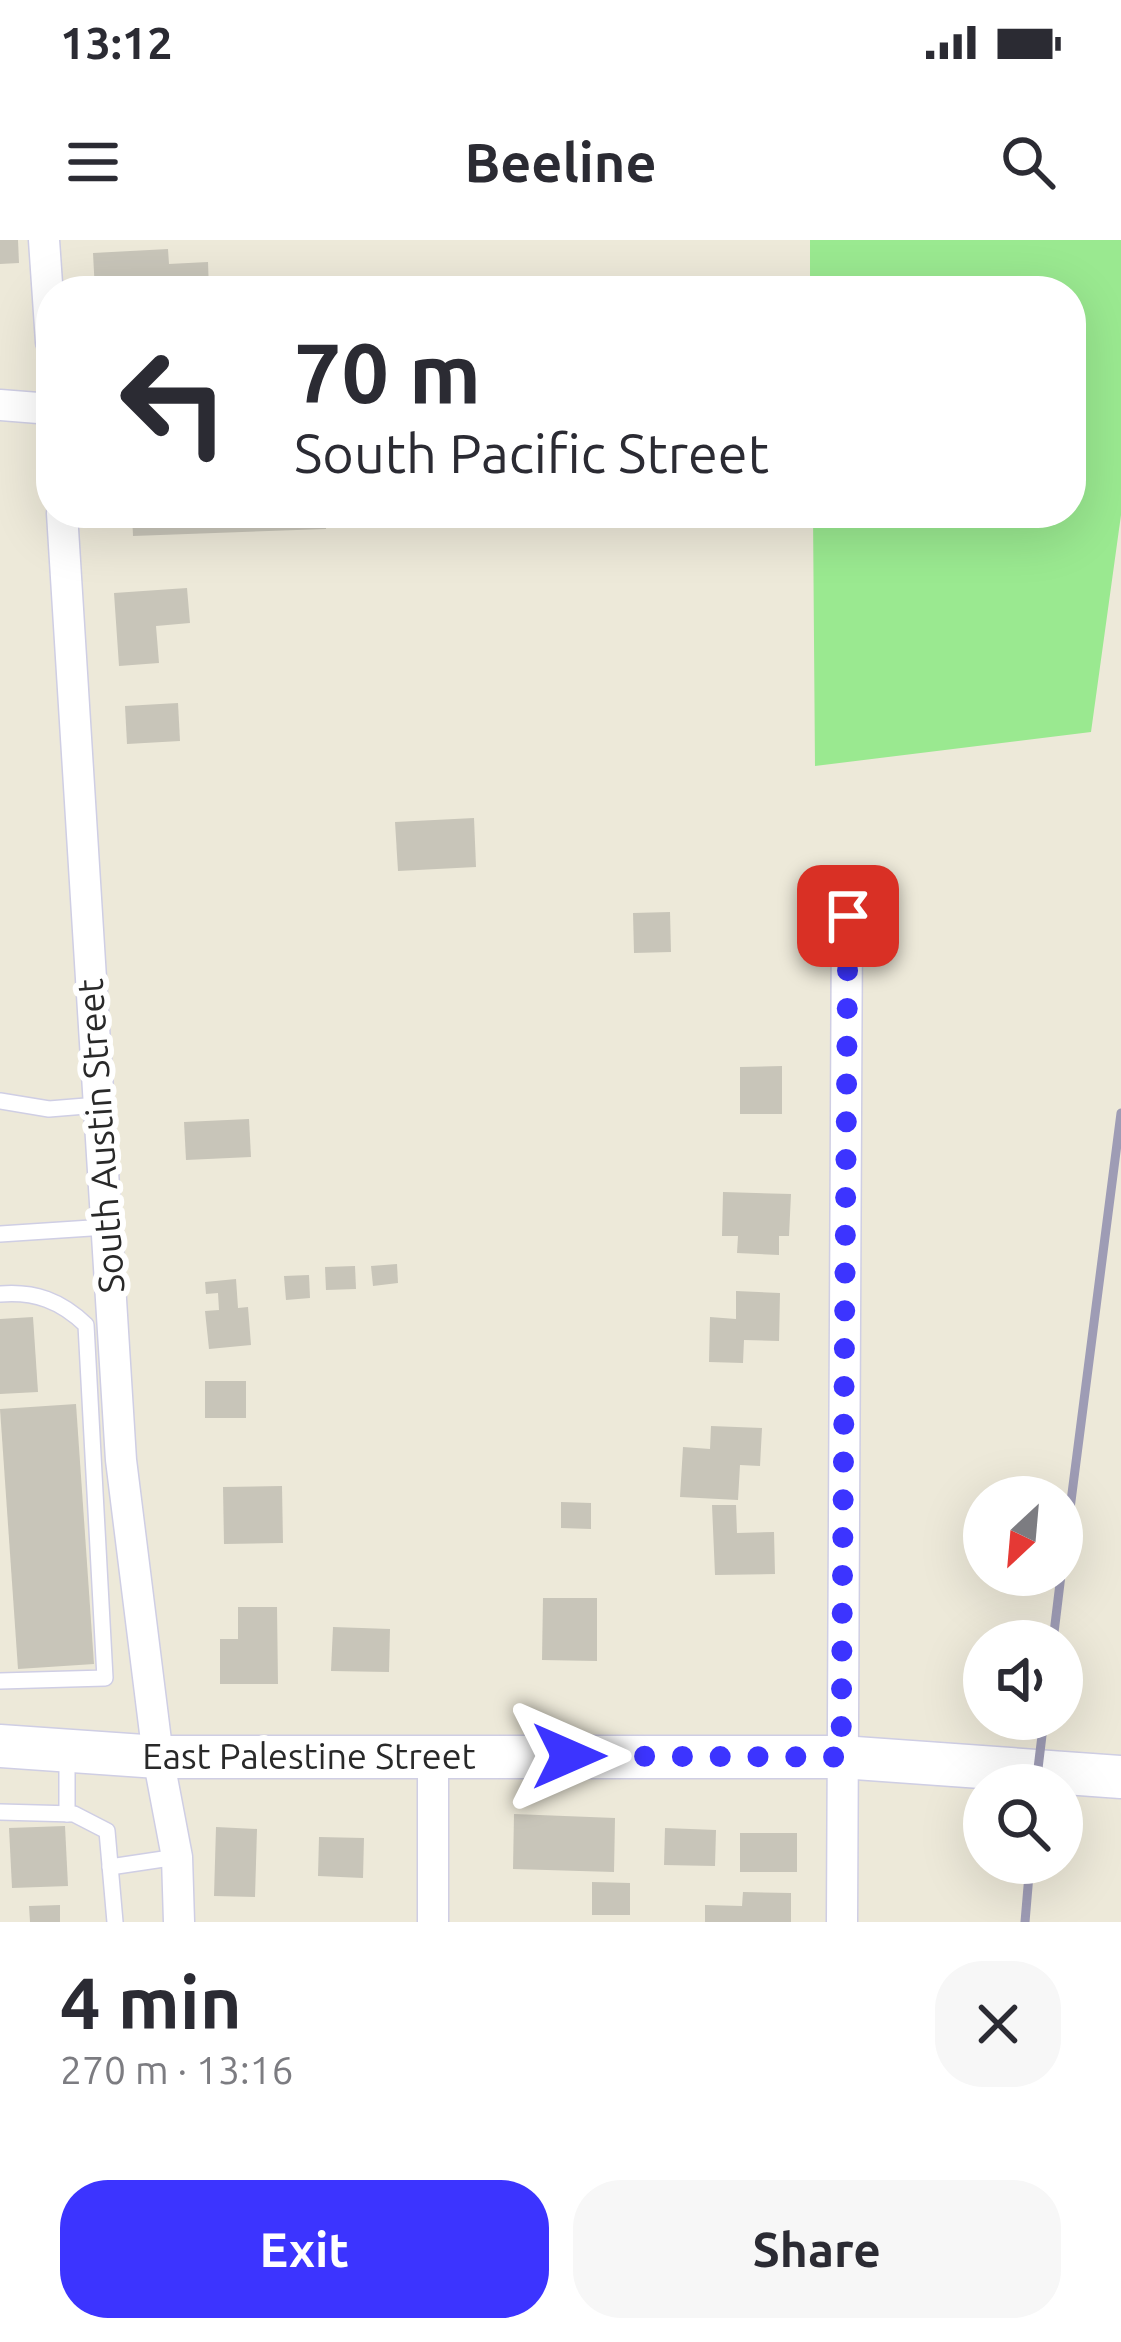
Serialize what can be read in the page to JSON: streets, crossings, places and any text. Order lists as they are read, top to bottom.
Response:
{
  "streets": {
    "street": ["South Austin Street", "East Palestine Street"]
  },
  "crossings": [
    ["South Austin Street", "East Palestine Street"]
  ],
  "north": "bottom left",
  "page": {
    "status": "13:12",
    "header": "Beeline",
    "turn": ["70 m", "South Pacific Street"],
    "heading": ["4 min", "270 m · 13:16"],
    "buttons": ["Exit", "Share"]
  }
}
